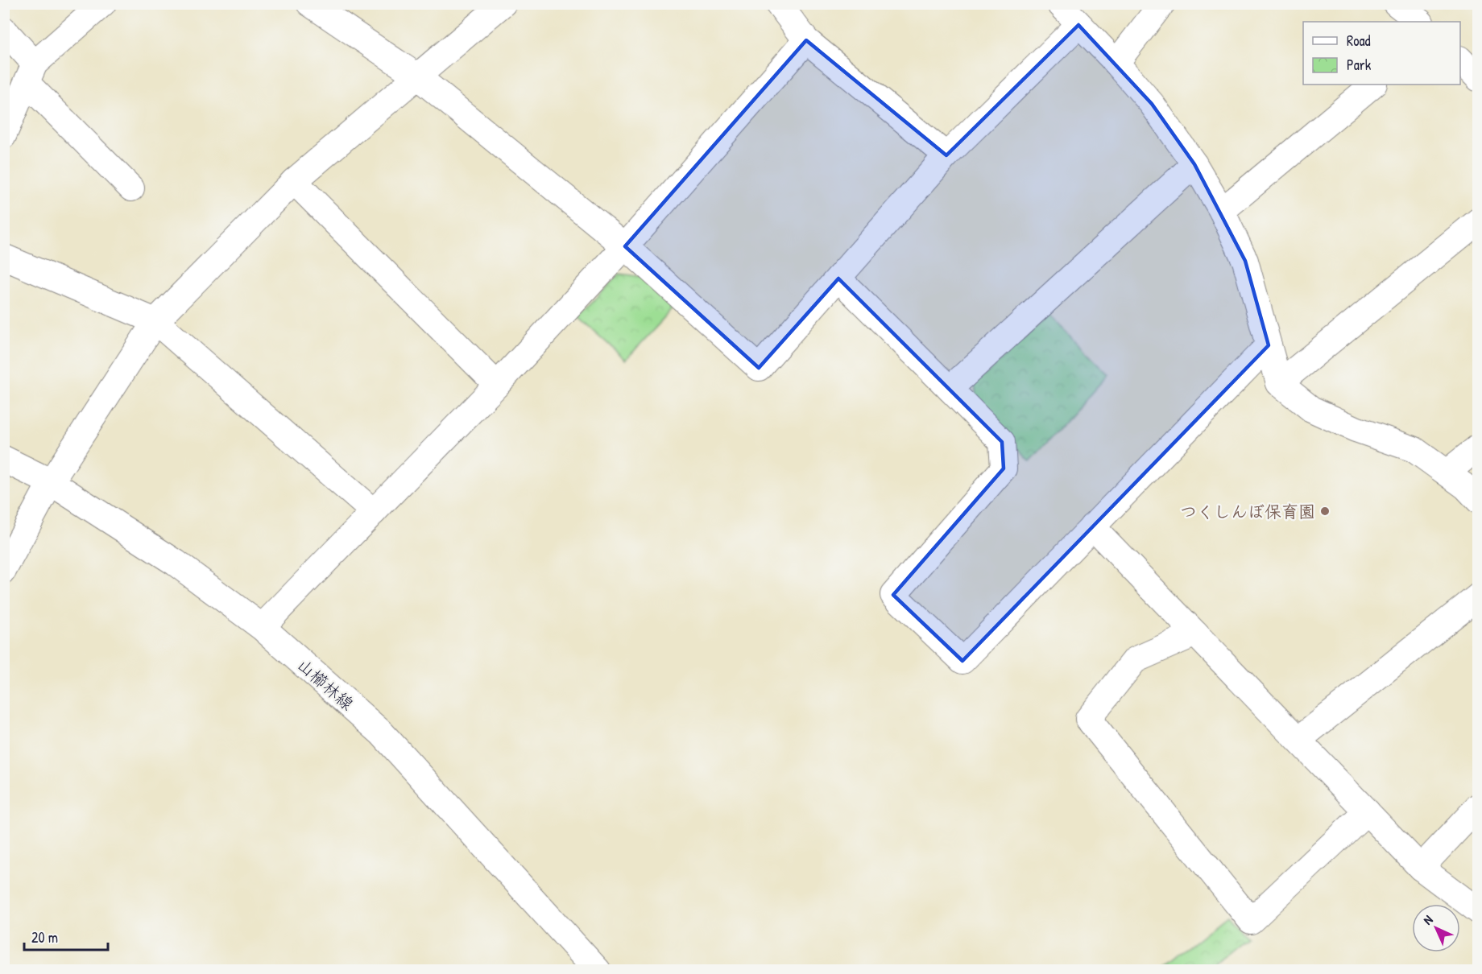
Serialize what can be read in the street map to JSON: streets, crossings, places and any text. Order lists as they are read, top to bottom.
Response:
{
  "streets": {
    "main road": ["山櫛林線"]
  },
  "places": ["つくしんぼ保育園"],
  "legend": ["Road", "Park"],
  "scale_bar": "20 m",
  "north": "top left"
}
